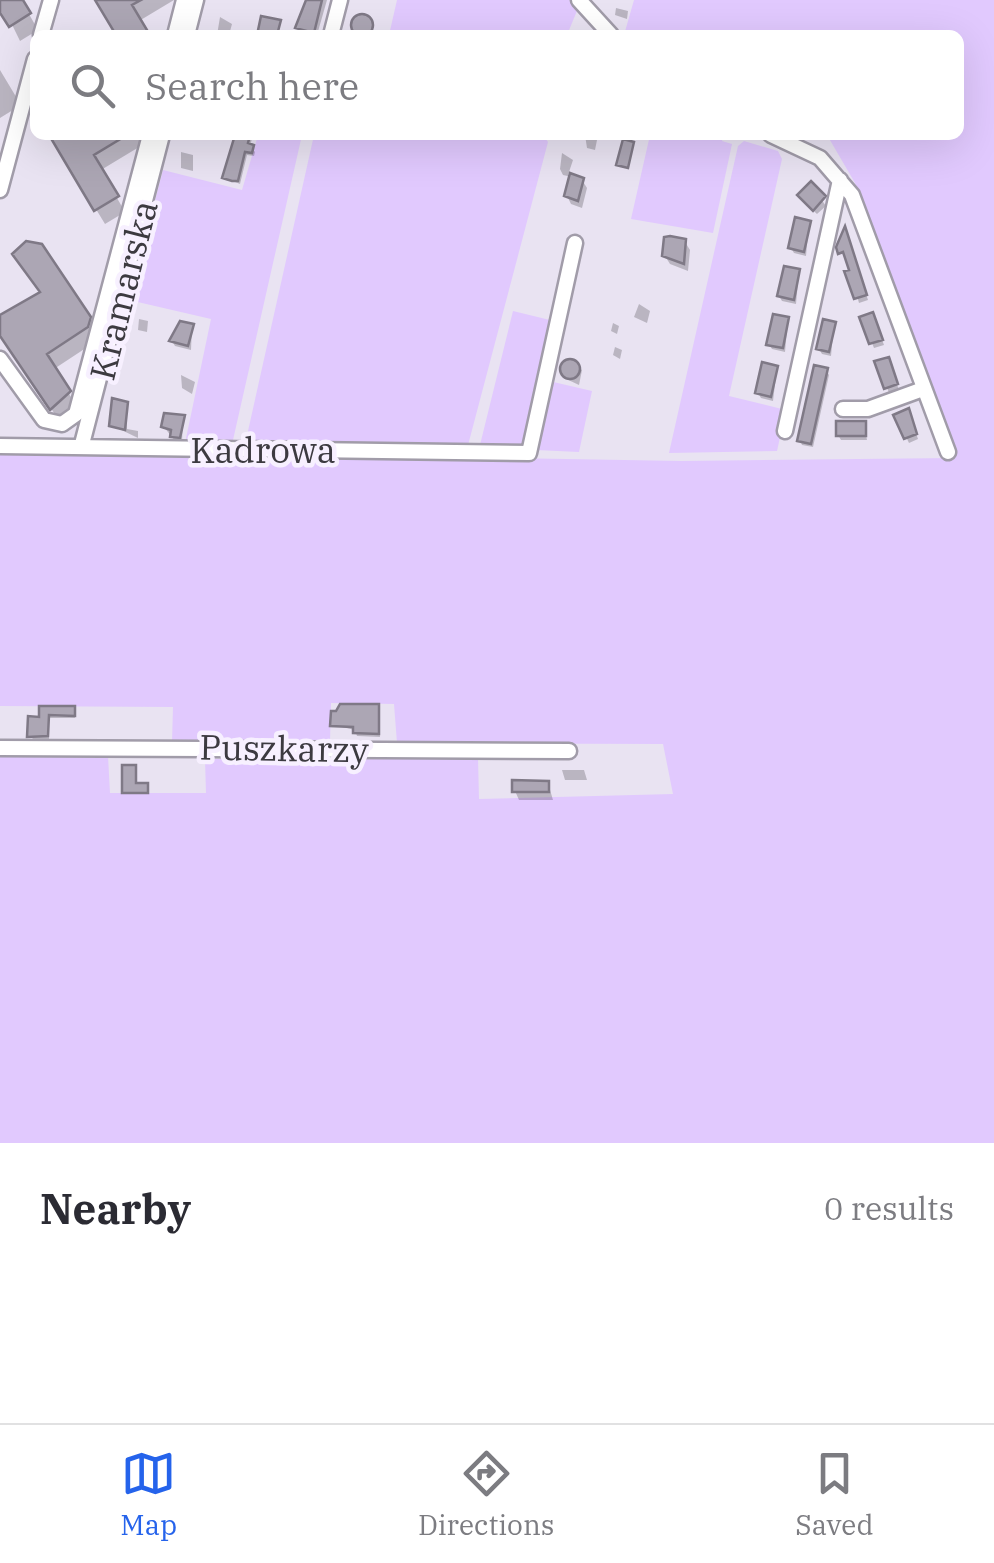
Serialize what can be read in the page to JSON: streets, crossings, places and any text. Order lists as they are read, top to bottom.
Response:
{
  "streets": {
    "street": ["Kramarska", "Kadrowa", "Puszkarzy"]
  },
  "crossings": [
    ["Kramarska", "Kadrowa"]
  ],
  "page": {
    "search": "Search here",
    "heading": ["Nearby", "0 results"],
    "nav": ["Map", "Directions", "Saved"]
  }
}
